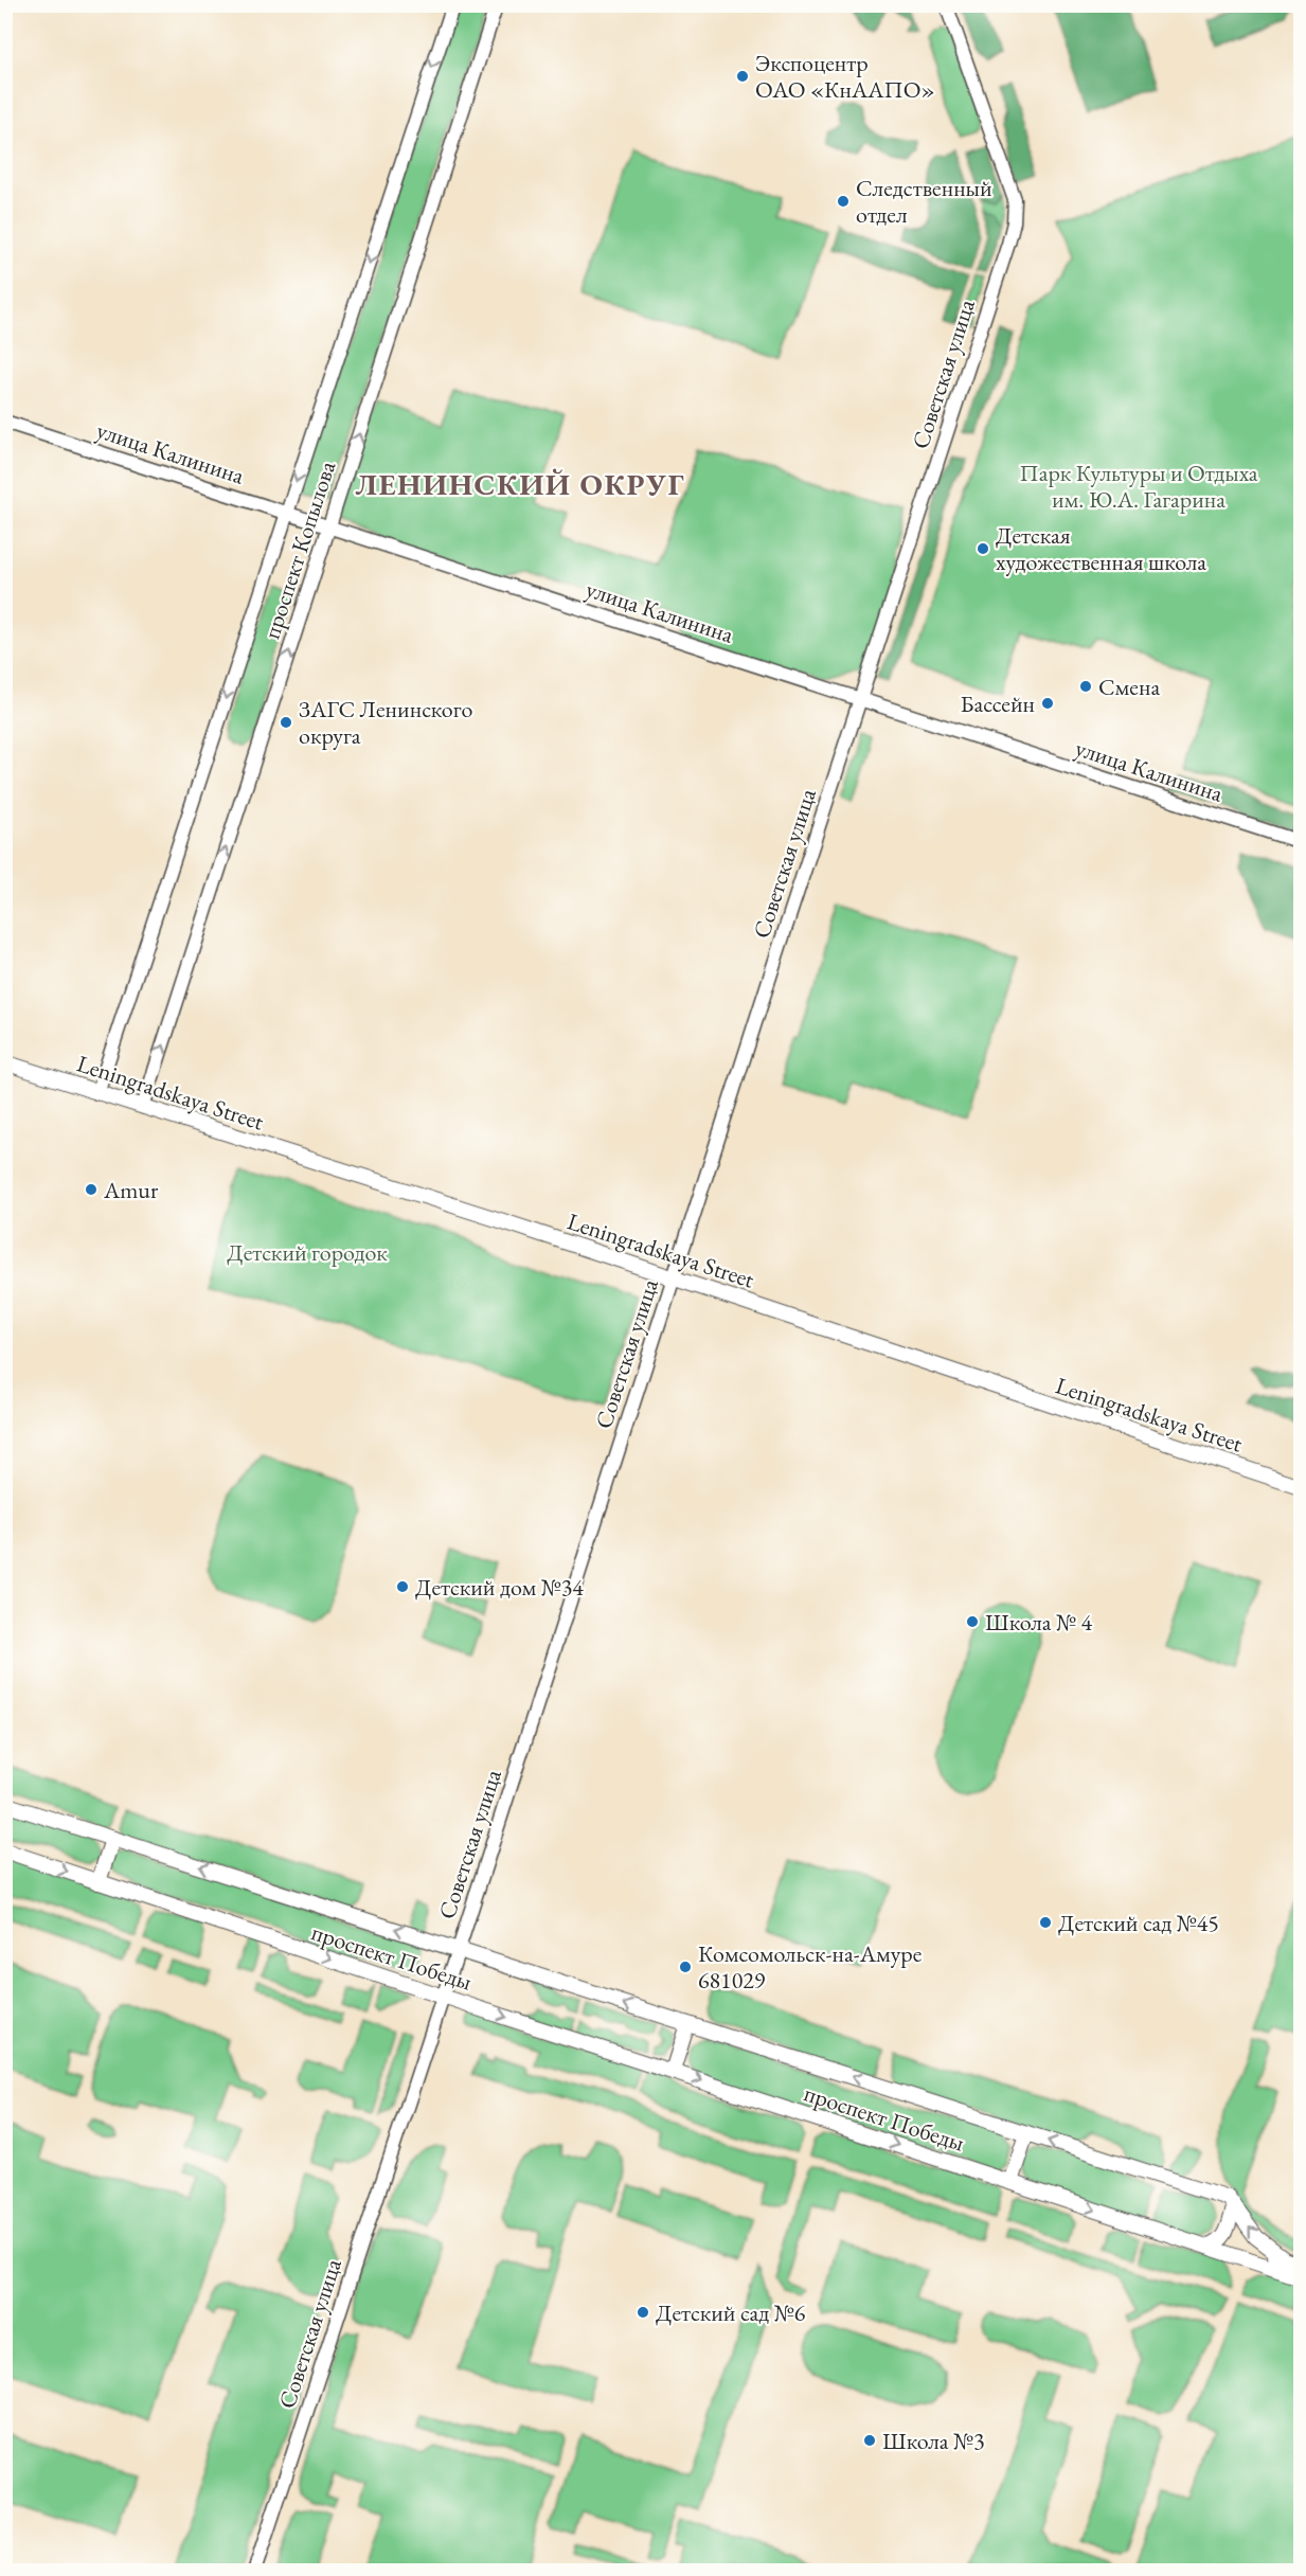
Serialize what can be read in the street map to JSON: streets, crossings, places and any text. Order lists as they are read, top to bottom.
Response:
{
  "streets": {
    "main road": ["Leningradskaya Street", "проспект Победы"],
    "street": ["Советская улица", "улица Калинина", "проспект Копылова"]
  },
  "crossings": [
    ["Советская улица", "улица Калинина"],
    ["Советская улица", "Leningradskaya Street"],
    ["Советская улица", "проспект Победы"],
    ["улица Калинина", "проспект Копылова"],
    ["проспект Копылова", "Leningradskaya Street"]
  ],
  "districts": ["ЛЕНИНСКИЙ ОКРУГ"],
  "parks": ["Парк Культуры и Отдыха им. Ю.А. Гагарина", "Детский городок"],
  "places": [
    "Экспоцентр ОАО «КнААПО»",
    "Следственный отдел",
    "Детская художественная школа",
    "Смена",
    "Бассейн",
    "ЗАГС Ленинского округа",
    "Amur",
    "Детский дом №34",
    "Школа № 4",
    "Детский сад №45",
    "Комсомольск-на-Амуре 681029",
    "Детский сад №6",
    "Школа №3"
  ]
}
